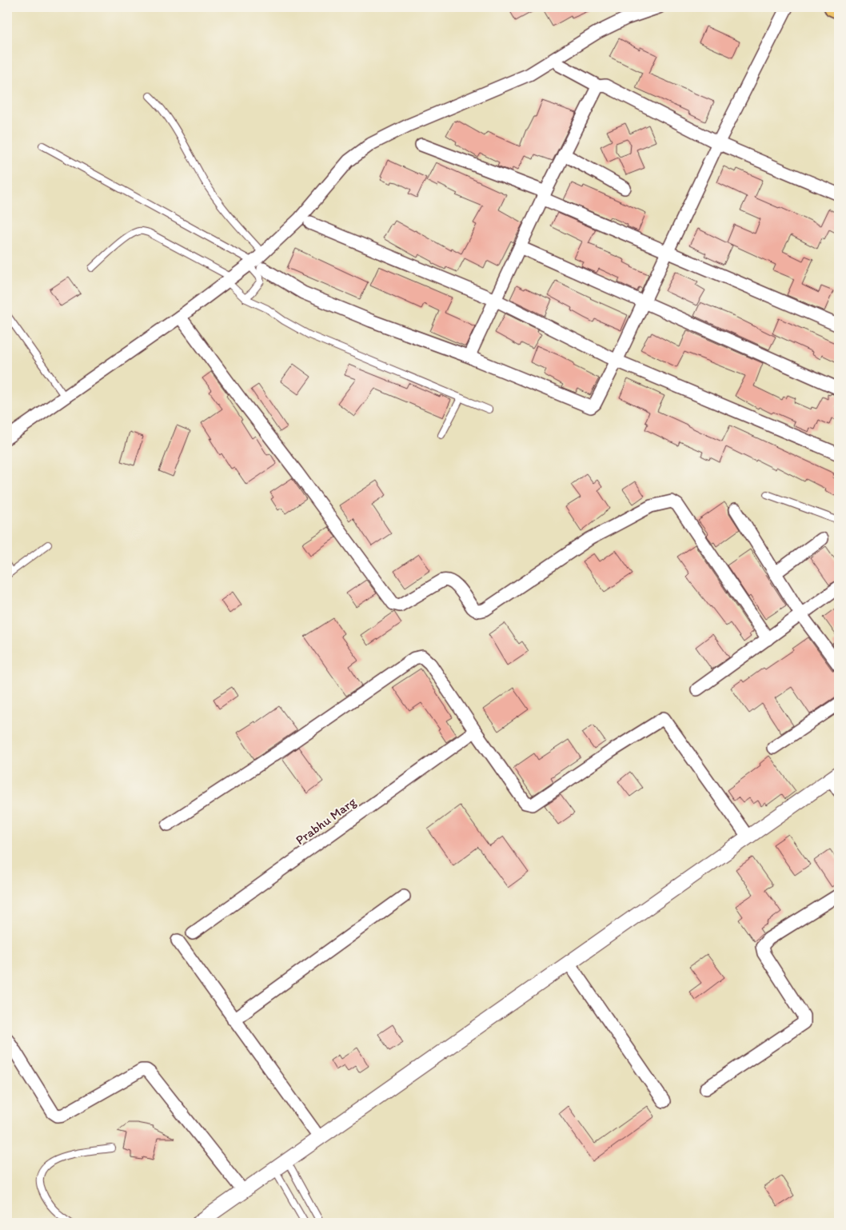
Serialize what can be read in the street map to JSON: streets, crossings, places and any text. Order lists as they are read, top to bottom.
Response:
{
  "streets": {
    "street": ["Prabhu Marg"]
  }
}
